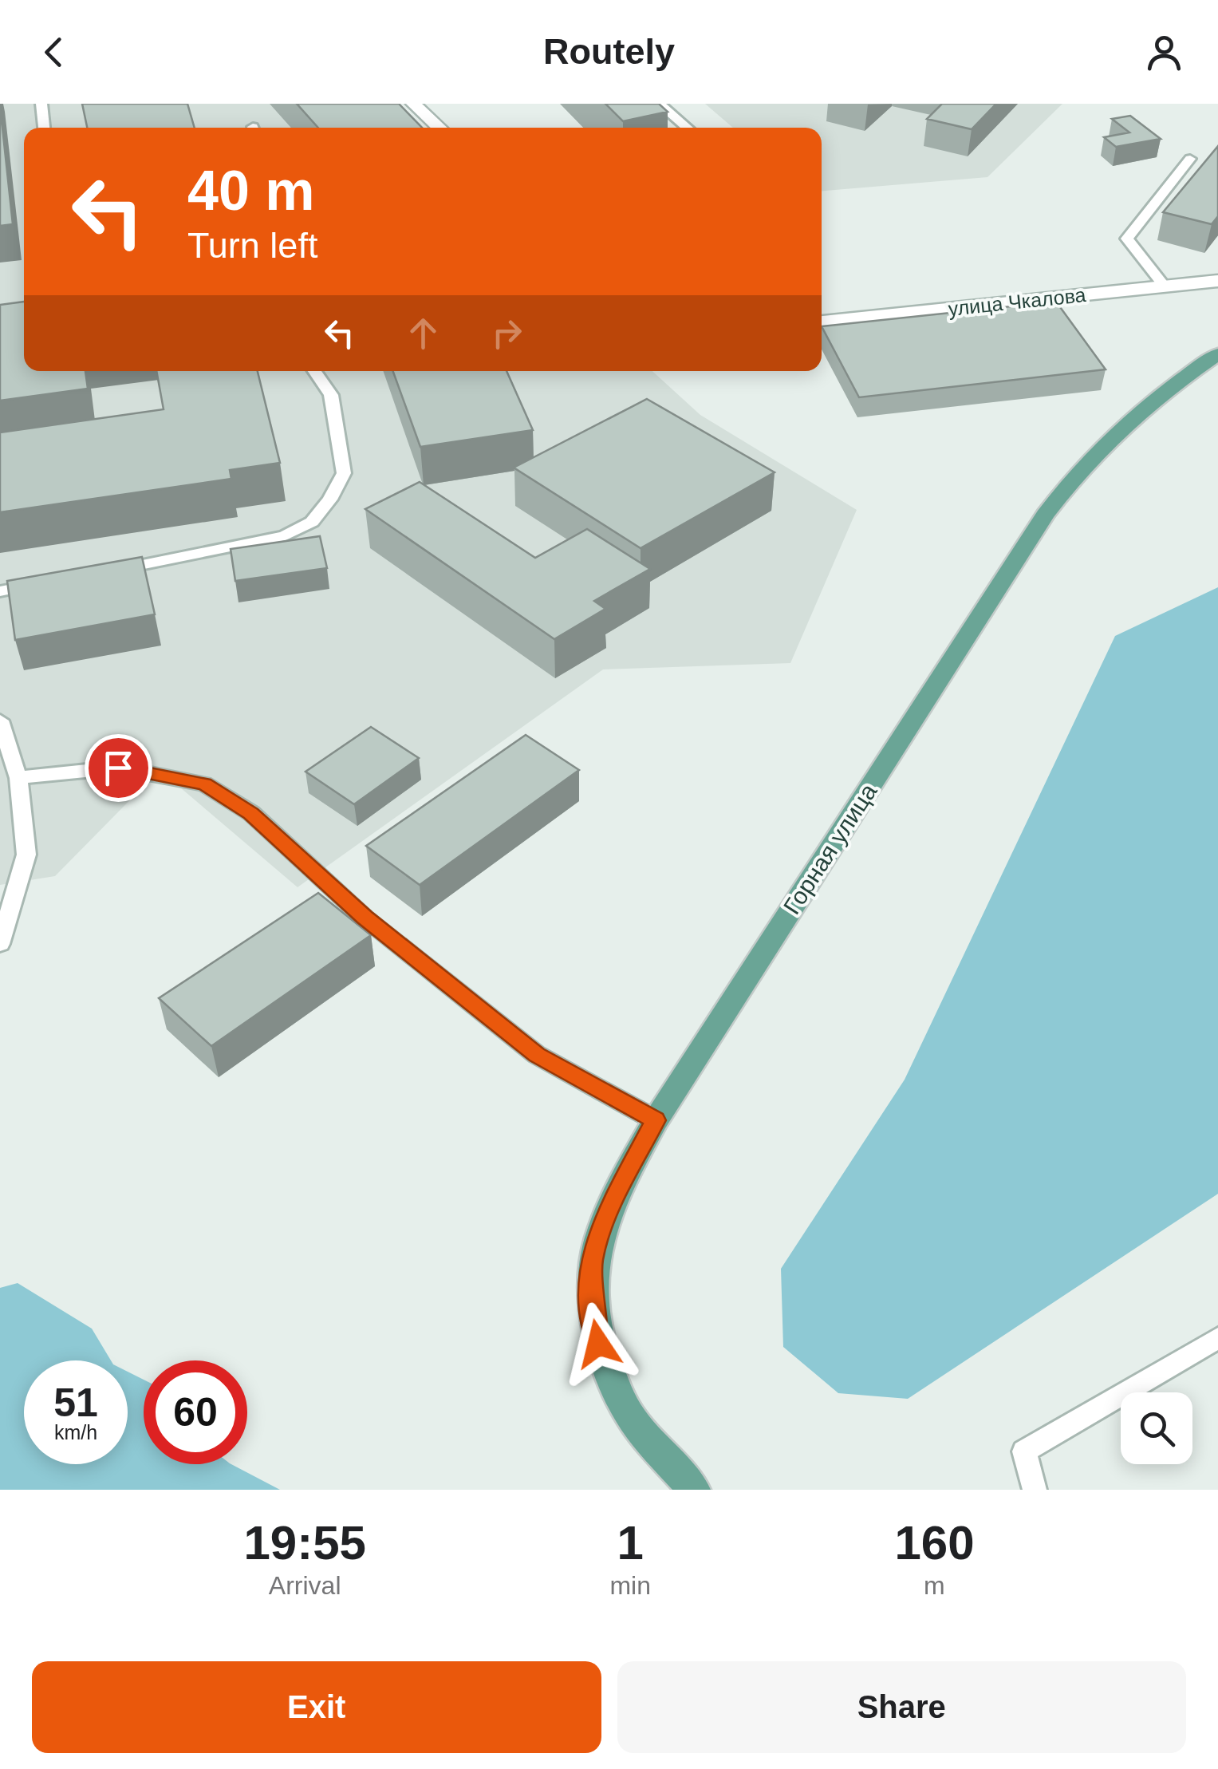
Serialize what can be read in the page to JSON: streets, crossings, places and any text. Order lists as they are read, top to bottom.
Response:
{
  "streets": {
    "main road": ["Горная улица"],
    "street": ["улица Чкалова"]
  },
  "page": {
    "header": "Routely",
    "turn": ["40 m", "Turn left"],
    "speed": "51 km/h",
    "limit": "60",
    "eta": [
      "19:55",
      "Arrival",
      "1",
      "min",
      "160",
      "m"
    ],
    "buttons": ["Exit", "Share"]
  }
}
